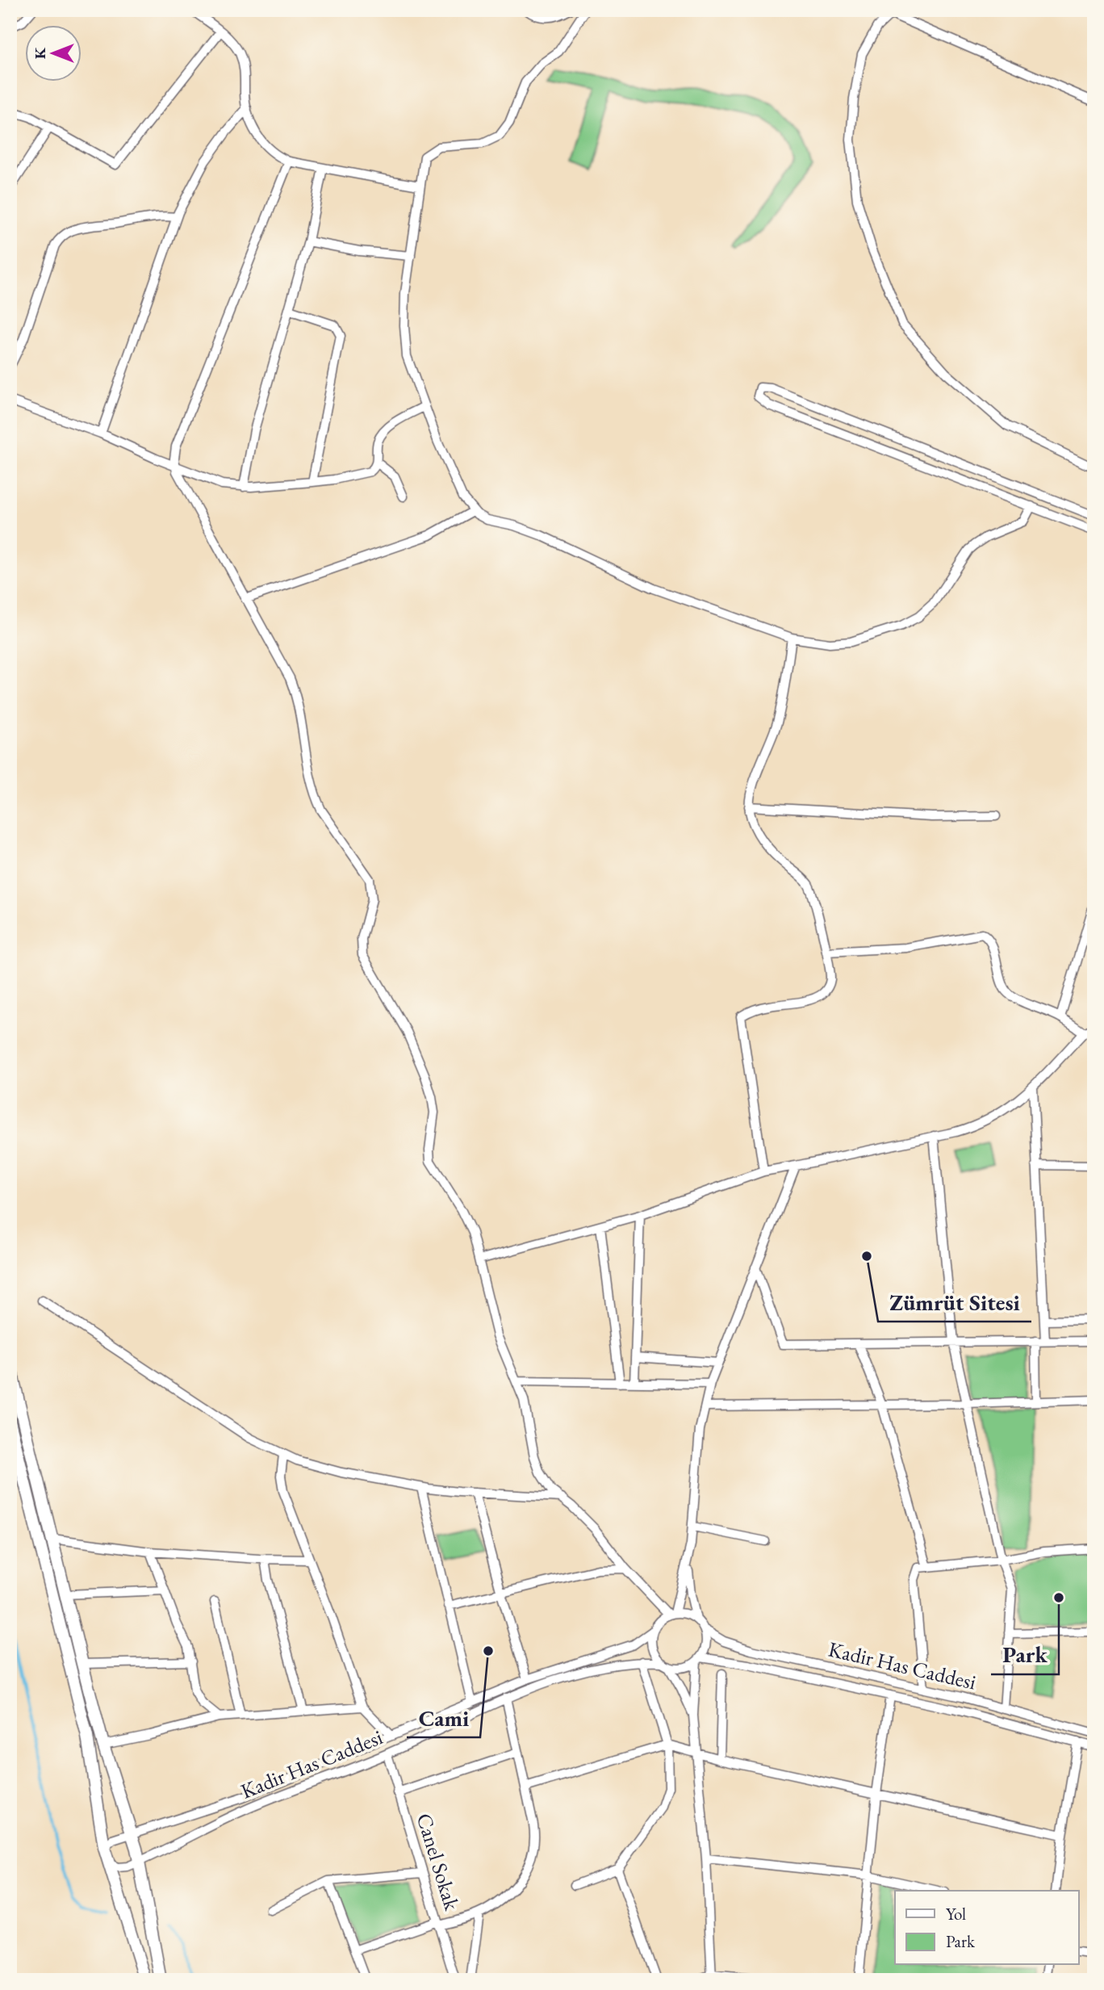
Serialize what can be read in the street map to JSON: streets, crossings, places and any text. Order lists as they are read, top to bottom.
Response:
{
  "streets": {
    "street": ["Kadir Has Caddesi", "Canel Sokak"]
  },
  "crossings": [
    ["Kadir Has Caddesi", "Canel Sokak"]
  ],
  "places": ["Zümrüt Sitesi", "Park", "Cami"],
  "legend": ["Yol", "Park"],
  "north": "left"
}
